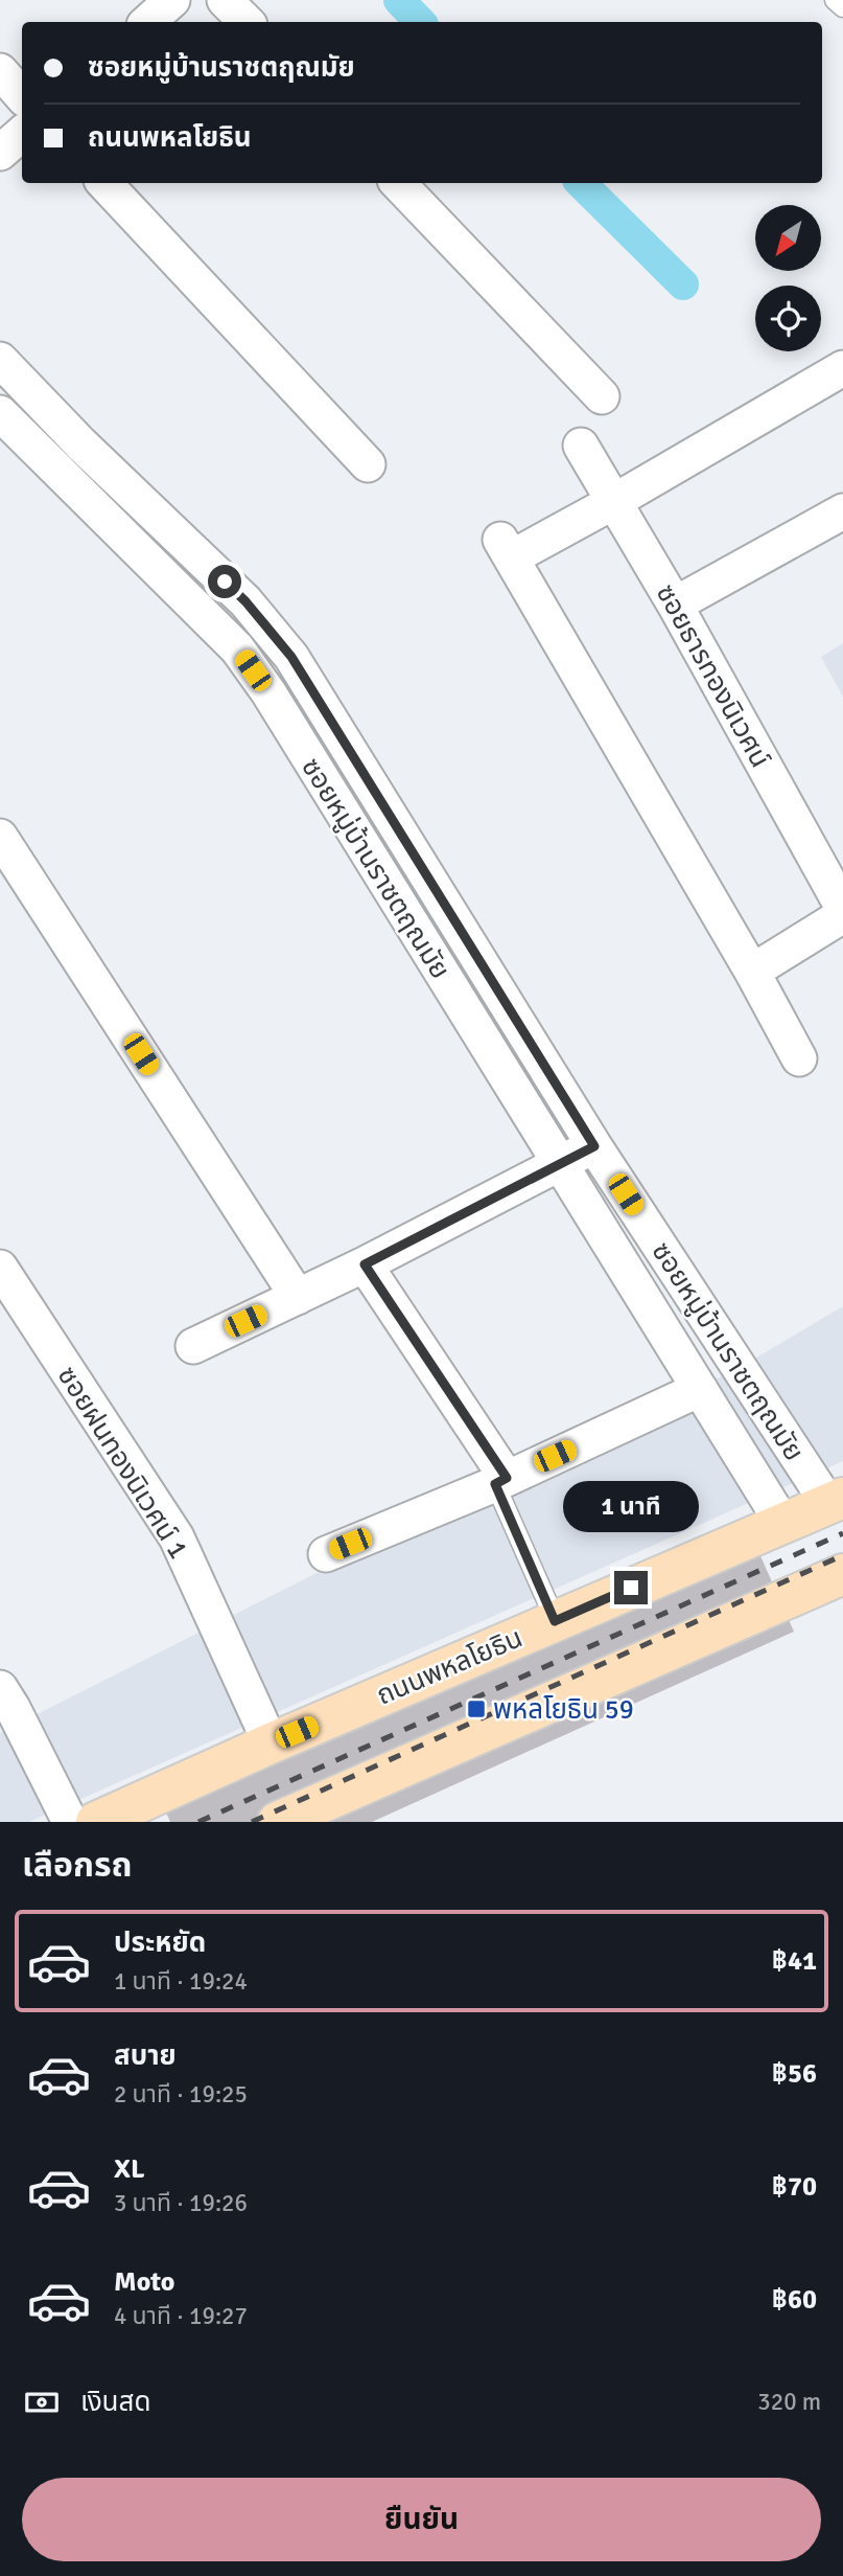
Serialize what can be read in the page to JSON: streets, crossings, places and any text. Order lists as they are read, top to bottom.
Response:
{
  "streets": {
    "main road": ["ถนนพหลโยธิน"],
    "street": ["ซอยธารทองนิเวศน์", "ซอยหมู่บ้านราชตฤณมัย", "ซอยฝนทองนิเวศน์ 1"]
  },
  "crossings": [
    ["ซอยหมู่บ้านราชตฤณมัย", "ถนนพหลโยธิน"],
    ["ซอยฝนทองนิเวศน์ 1", "ถนนพหลโยธิน"]
  ],
  "places": {
    "transit": ["พหลโยธิน 59"]
  },
  "north": "bottom left",
  "page": {
    "banner": ["ซอยหมู่บ้านราชตฤณมัย", "ถนนพหลโยธิน"],
    "bubble": "1 นาที",
    "heading": "เลือกรถ",
    "list": [
      {
        "name": "ประหยัด",
        "note": "1 นาที · 19:24",
        "value": "฿41"
      },
      {
        "name": "สบาย",
        "note": "2 นาที · 19:25",
        "value": "฿56"
      },
      {
        "name": "XL",
        "note": "3 นาที · 19:26",
        "value": "฿70"
      },
      {
        "name": "Moto",
        "note": "4 นาที · 19:27",
        "value": "฿60"
      }
    ],
    "pay": ["เงินสด", "320 m"],
    "buttons": "ยืนยัน"
  }
}
